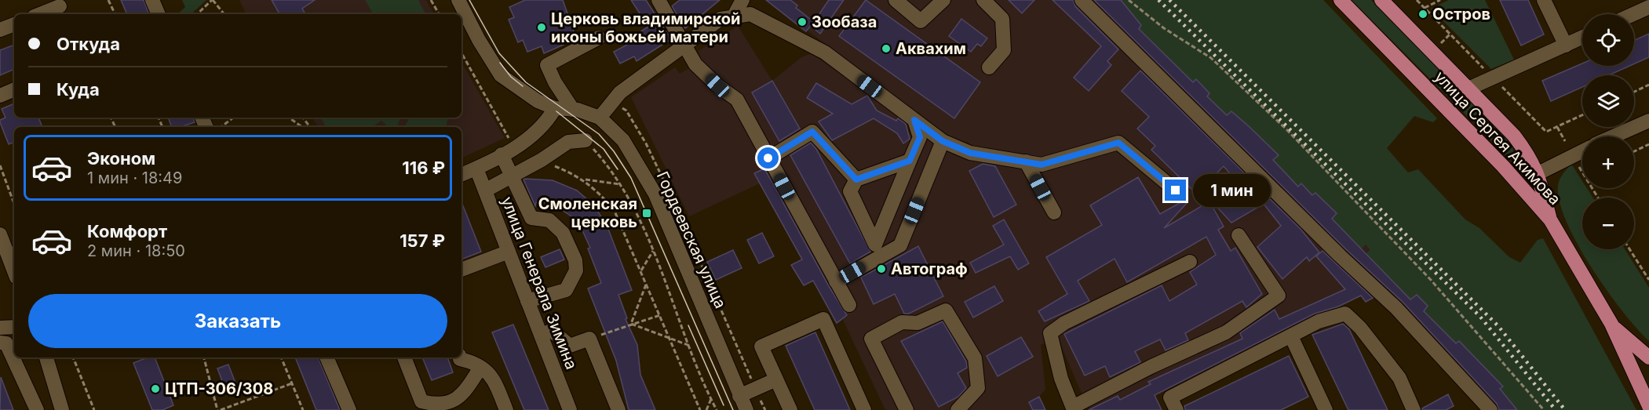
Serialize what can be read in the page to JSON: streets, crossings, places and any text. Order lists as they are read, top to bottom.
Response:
{
  "streets": {
    "main road": ["улица Сергея Акимова"],
    "street": ["Гордеевская улица", "улица Генерала Зимина"]
  },
  "places": {
    "other": [
      "Остров",
      "Зообаза",
      "Церковь владимирской иконы божьей матери",
      "Аквахим",
      "Автограф",
      "ЦТП-306/308"
    ],
    "transit": ["Смоленская церковь"]
  },
  "page": {
    "map_buttons": ["+", "−"],
    "banner": ["Откуда", "Куда"],
    "list": [
      {
        "name": "Эконом",
        "note": "1 мин · 18:49",
        "value": "116 ₽"
      },
      {
        "name": "Комфорт",
        "note": "2 мин · 18:50",
        "value": "157 ₽"
      }
    ],
    "bubble": "1 мин",
    "buttons": "Заказать"
  }
}
